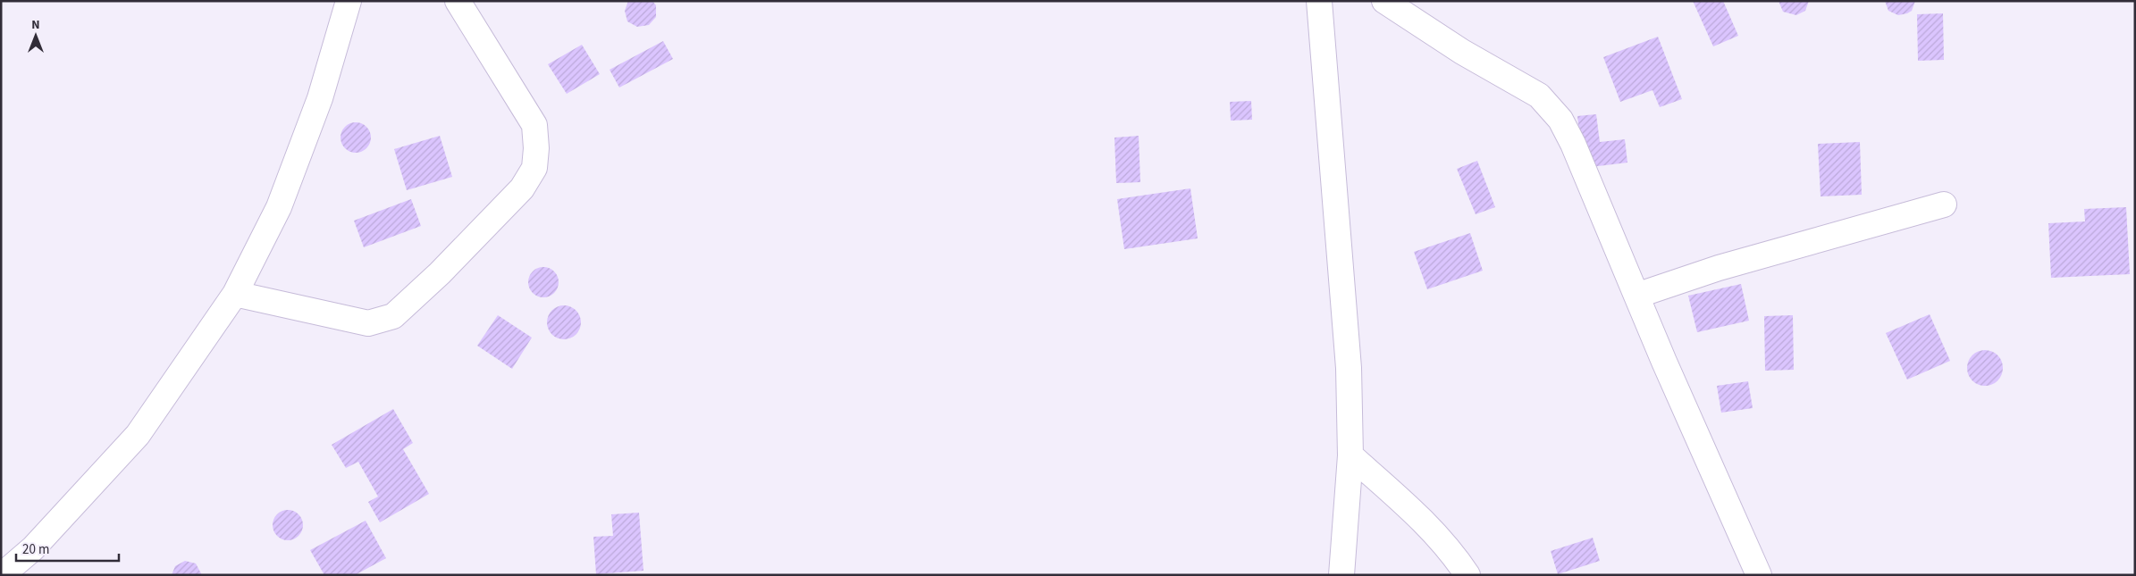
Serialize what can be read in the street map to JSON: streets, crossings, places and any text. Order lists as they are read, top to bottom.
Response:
{
  "scale_bar": "20 m",
  "north": "top"
}
